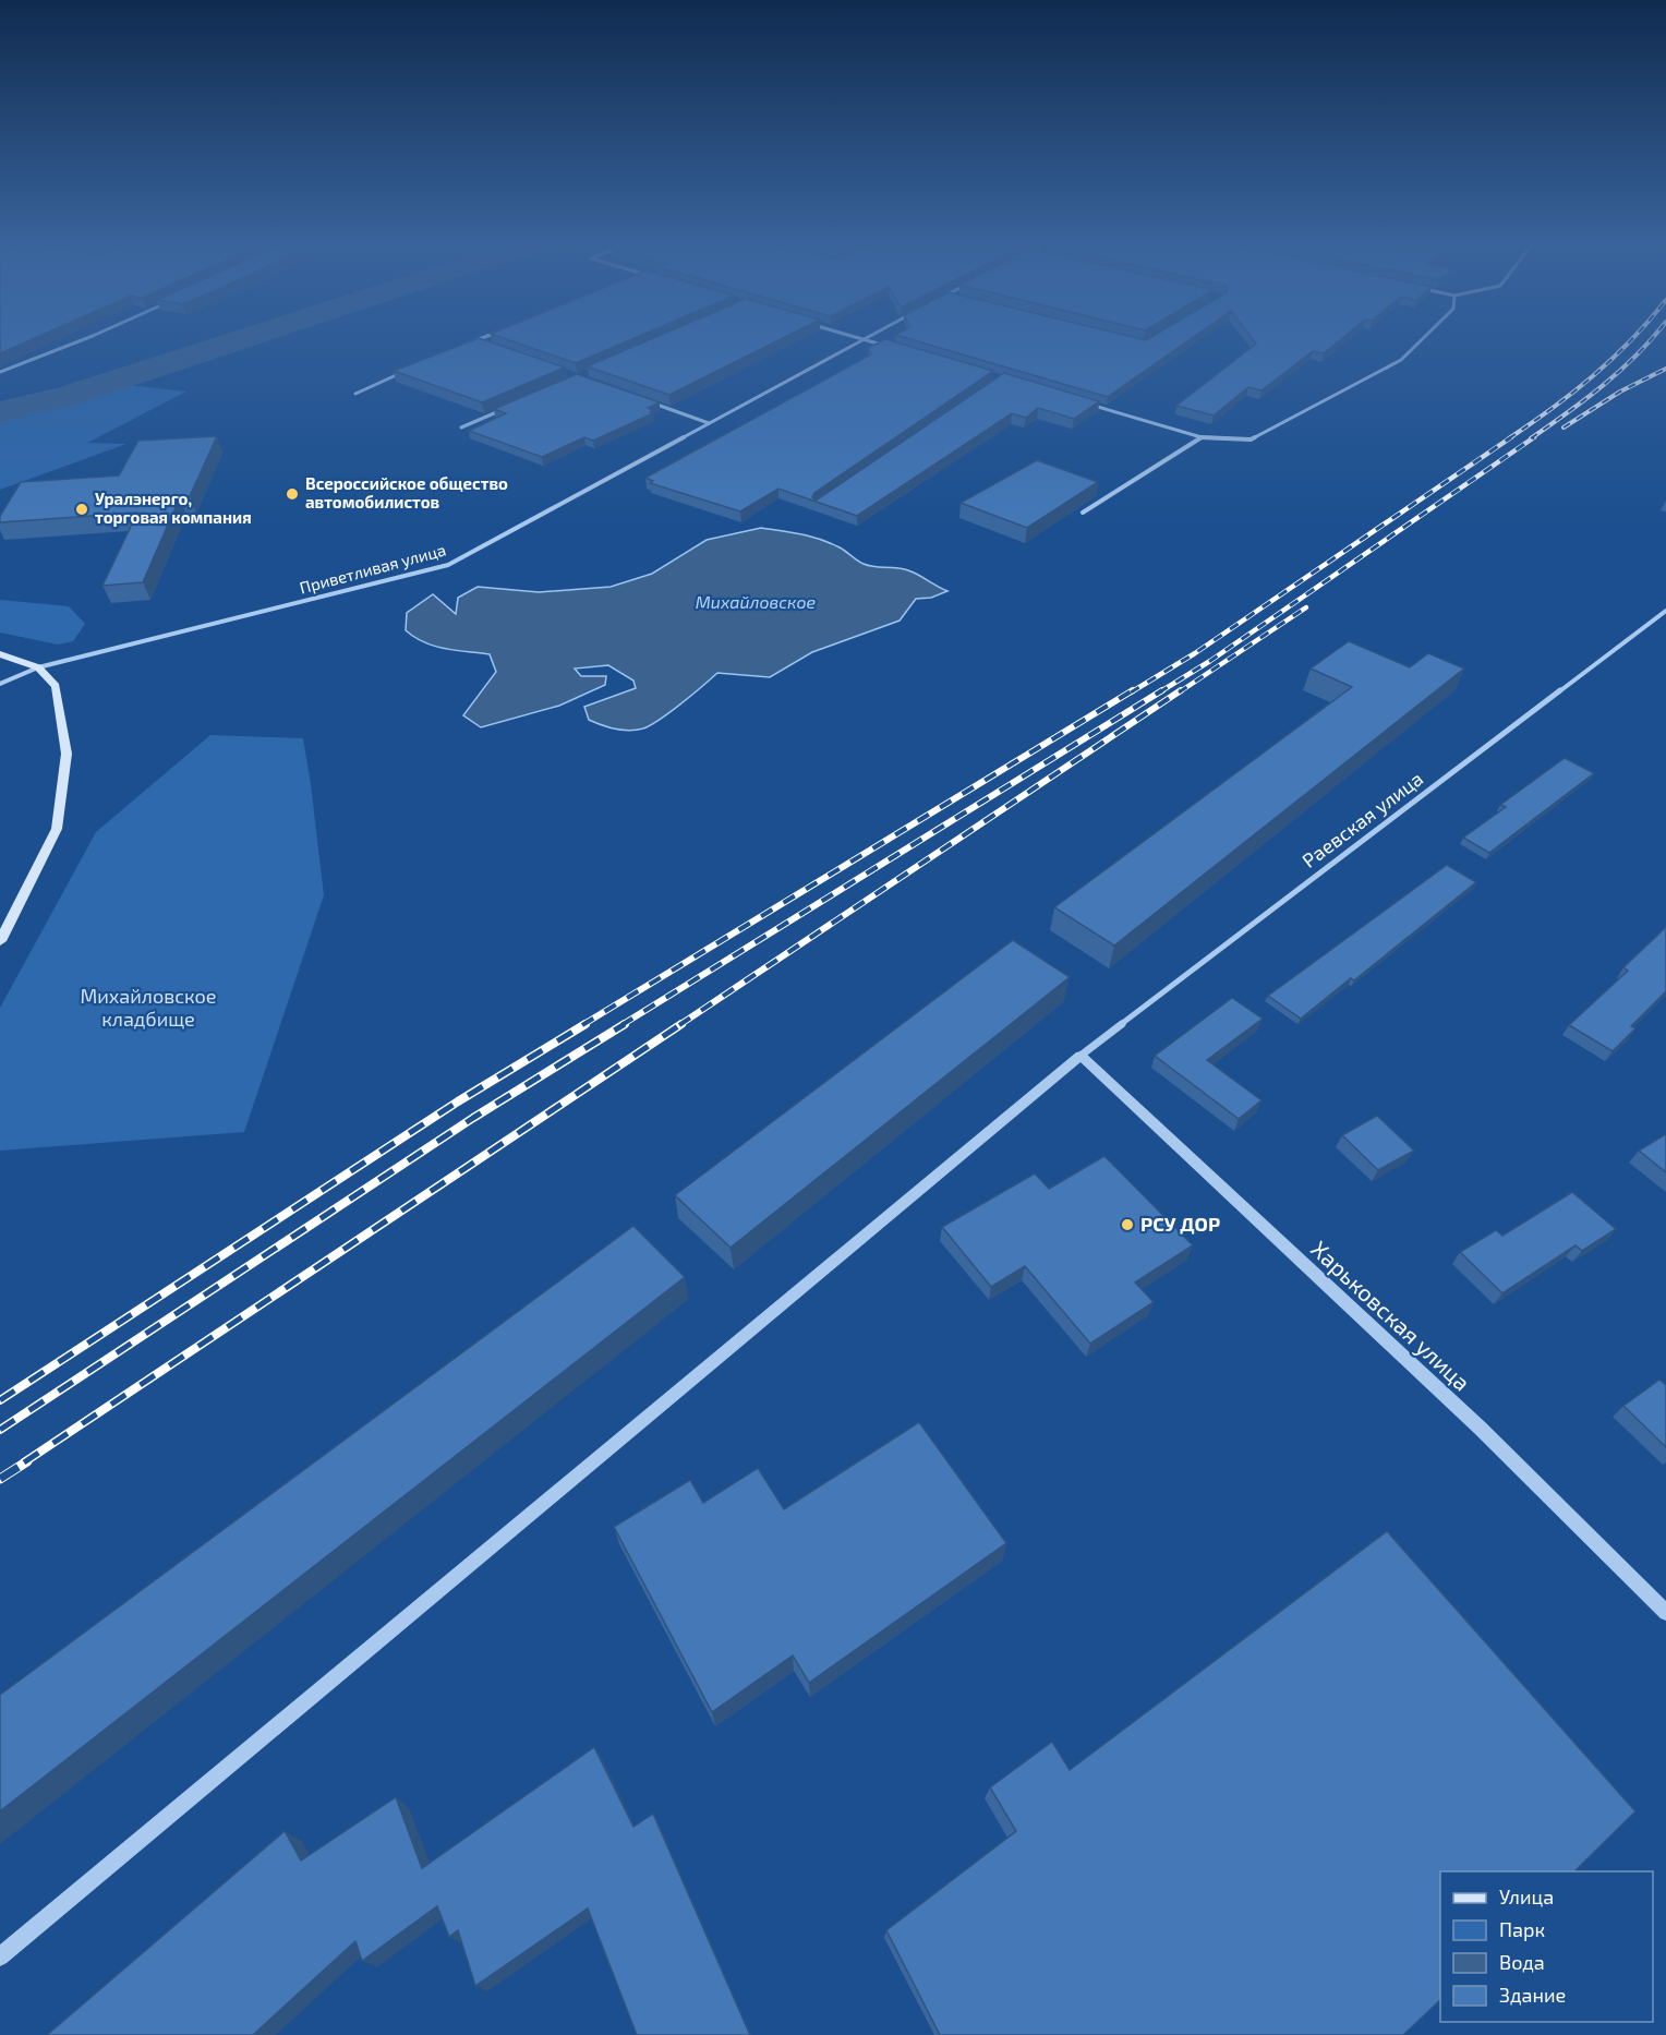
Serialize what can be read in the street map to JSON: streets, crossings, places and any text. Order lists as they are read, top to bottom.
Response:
{
  "streets": {
    "street": ["Приветливая улица", "Раевская улица", "Харьковская улица"]
  },
  "crossings": [
    ["Раевская улица", "Харьковская улица"]
  ],
  "water": ["Михайловское"],
  "parks": ["Михайловское кладбище"],
  "places": ["Всероссийское общество автомобилистов", "Уралэнерго, торговая компания", "РСУ ДОР"],
  "legend": [
    "Улица",
    "Парк",
    "Вода",
    "Здание"
  ]
}
